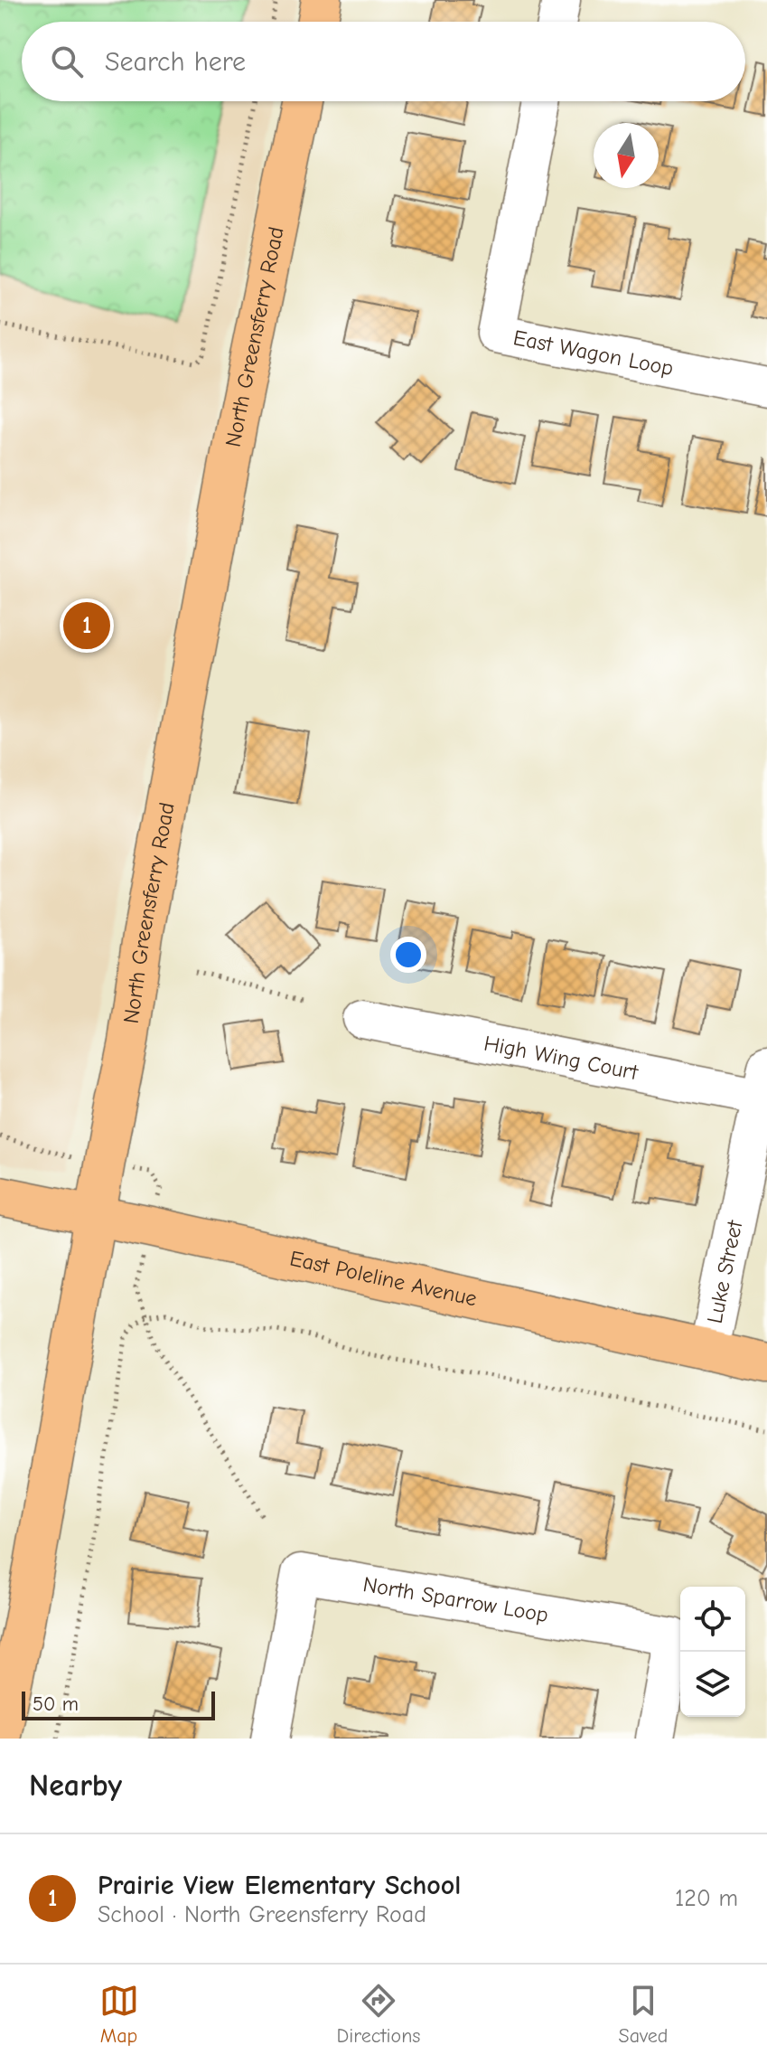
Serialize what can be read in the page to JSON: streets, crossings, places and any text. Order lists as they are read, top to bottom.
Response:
{
  "streets": {
    "main road": ["North Greensferry Road", "East Poleline Avenue"],
    "street": [
      "East Wagon Loop",
      "High Wing Court",
      "Luke Street",
      "North Sparrow Loop"
    ]
  },
  "crossings": [
    ["North Greensferry Road", "East Poleline Avenue"],
    ["High Wing Court", "Luke Street"],
    ["Luke Street", "East Poleline Avenue"]
  ],
  "scale_bar": "50 m",
  "north": "bottom",
  "page": {
    "search": "Search here",
    "pins": "1",
    "scale": "50 m",
    "heading": "Nearby",
    "list": [
      {
        "mark": "1",
        "name": "Prairie View Elementary School",
        "note": "School · North Greensferry Road",
        "value": "120 m"
      }
    ],
    "nav": ["Map", "Directions", "Saved"]
  }
}
